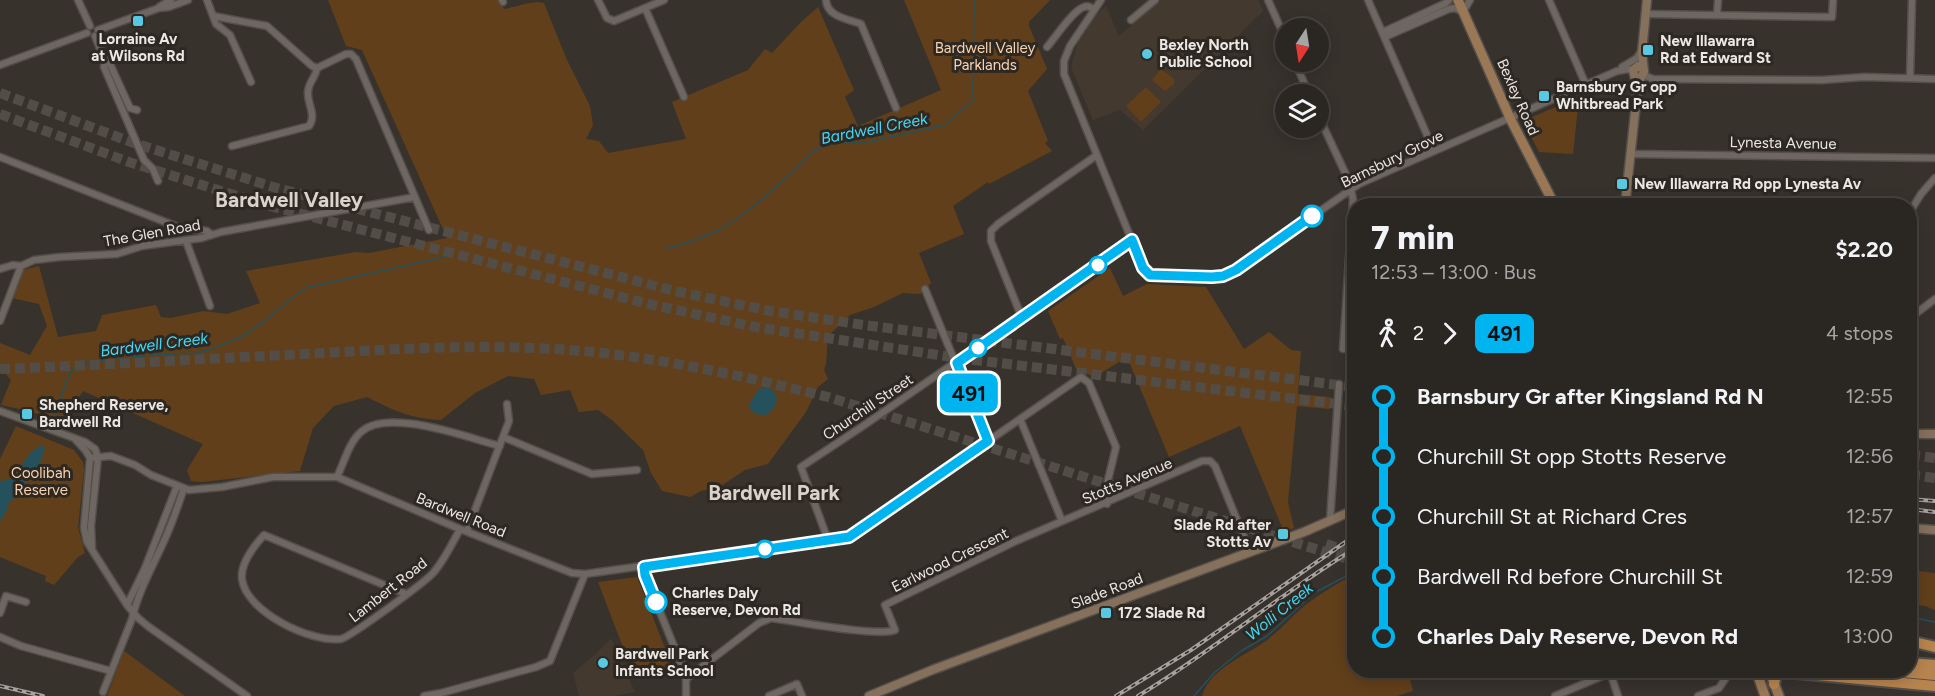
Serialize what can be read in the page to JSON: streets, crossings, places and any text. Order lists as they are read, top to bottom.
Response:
{
  "streets": {
    "main road": ["Bexley Road", "Slade Road"],
    "street": [
      "Lynesta Avenue",
      "Barnsbury Grove",
      "The Glen Road",
      "Churchill Street",
      "Stotts Avenue",
      "Bardwell Road",
      "Earlwood Crescent",
      "Lambert Road"
    ]
  },
  "crossings": [
    ["Bexley Road", "Barnsbury Grove"],
    ["Barnsbury Grove", "Churchill Street"],
    ["Churchill Street", "Bardwell Road"],
    ["Stotts Avenue", "Earlwood Crescent"],
    ["Stotts Avenue", "Slade Road"],
    ["Bardwell Road", "Lambert Road"]
  ],
  "districts": ["Bardwell Valley", "Bardwell Park"],
  "water": ["Bardwell Creek", "Wolli Creek"],
  "parks": ["Bardwell Valley Parklands", "Coolibah Reserve"],
  "places": {
    "transit": [
      "Lorraine Av at Wilsons Rd",
      "New Illawarra Rd at Edward St",
      "Barnsbury Gr opp Whitbread Park",
      "New Illawarra Rd opp Lynesta Av",
      "Shepherd Reserve, Bardwell Rd",
      "Slade Rd after Stotts Av",
      "172 Slade Rd"
    ],
    "other": ["Bexley North Public School", "Charles Daly Reserve, Devon Rd", "Bardwell Park Infants School"]
  },
  "lines": ["bus line 491"],
  "north": "bottom",
  "page": {
    "on_map": "491",
    "heading": ["7 min", "12:53 – 13:00 · Bus", "$2.20"],
    "legs": ["2", "491", "4 stops"],
    "list": [
      {
        "name": "Barnsbury Gr after Kingsland Rd N",
        "value": "12:55"
      },
      {
        "name": "Churchill St opp Stotts Reserve",
        "value": "12:56"
      },
      {
        "name": "Churchill St at Richard Cres",
        "value": "12:57"
      },
      {
        "name": "Bardwell Rd before Churchill St",
        "value": "12:59"
      },
      {
        "name": "Charles Daly Reserve, Devon Rd",
        "value": "13:00"
      }
    ]
  }
}
